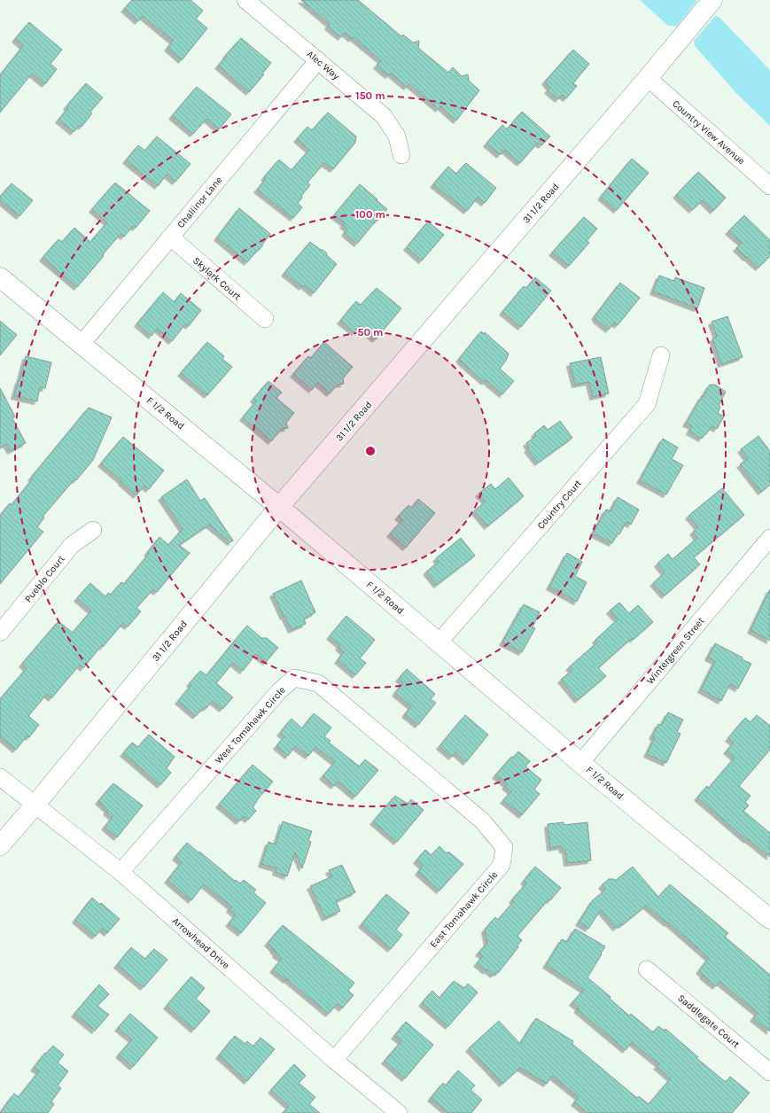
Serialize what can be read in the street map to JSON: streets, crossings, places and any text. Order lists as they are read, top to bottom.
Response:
{
  "streets": {
    "street": [
      "Alec Way",
      "Country View Avenue",
      "Challinor Lane",
      "31 1/2 Road",
      "Skylark Court",
      "F 1/2 Road",
      "Country Court",
      "Pueblo Court",
      "Wintergreen Street",
      "West Tomahawk Circle",
      "East Tomahawk Circle",
      "Arrowhead Drive",
      "Saddlegate Court"
    ]
  },
  "crossings": [
    ["Alec Way", "Challinor Lane"],
    ["Country View Avenue", "31 1/2 Road"],
    ["Challinor Lane", "Skylark Court"],
    ["Challinor Lane", "F 1/2 Road"],
    ["31 1/2 Road", "F 1/2 Road"],
    ["31 1/2 Road", "Arrowhead Drive"],
    ["F 1/2 Road", "Country Court"],
    ["F 1/2 Road", "Wintergreen Street"],
    ["West Tomahawk Circle", "East Tomahawk Circle"],
    ["West Tomahawk Circle", "Arrowhead Drive"],
    ["East Tomahawk Circle", "Arrowhead Drive"]
  ],
  "rings": ["150 m", "100 m", "50 m"]
}
